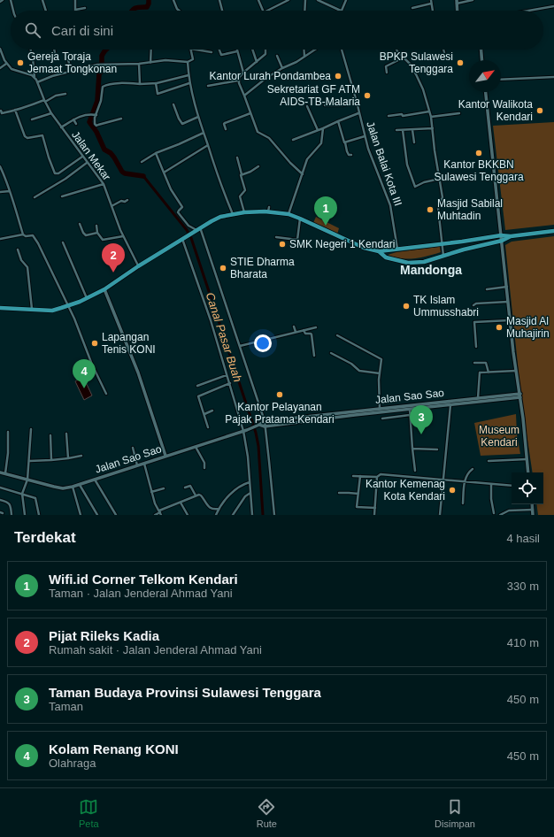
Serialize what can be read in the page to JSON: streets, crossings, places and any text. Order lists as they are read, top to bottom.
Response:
{
  "streets": {
    "street": ["Jalan Mekar", "Jalan Balai Kota III", "Jalan Sao Sao"]
  },
  "districts": ["Mandonga"],
  "water": ["Canal Pasar Buah"],
  "parks": ["Museum Kendari"],
  "places": [
    "Gereja Toraja Jemaat Tongkonan",
    "BPKP Sulawesi Tenggara",
    "Kantor Lurah Pondambea",
    "Sekretariat GF ATM AIDS-TB-Malaria",
    "Kantor Walikota Kendari",
    "Kantor BKKBN Sulawesi Tenggara",
    "Masjid Sabilal Muhtadin",
    "SMK Negeri 1 Kendari",
    "STIE Dharma Bharata",
    "TK Islam Ummusshabri",
    "Masjid Al Muhajirin",
    "Lapangan Tenis KONI",
    "Kantor Pelayanan Pajak Pratama Kendari",
    "Kantor Kemenag Kota Kendari"
  ],
  "north": "top right",
  "page": {
    "search": "Cari di sini",
    "pins": [
      "1",
      "2",
      "4",
      "3"
    ],
    "heading": ["Terdekat", "4 hasil"],
    "list": [
      {
        "mark": "1",
        "name": "Wifi.id Corner Telkom Kendari",
        "note": "Taman · Jalan Jenderal Ahmad Yani",
        "value": "330 m"
      },
      {
        "mark": "2",
        "name": "Pijat Rileks Kadia",
        "note": "Rumah sakit · Jalan Jenderal Ahmad Yani",
        "value": "410 m"
      },
      {
        "mark": "3",
        "name": "Taman Budaya Provinsi Sulawesi Tenggara",
        "note": "Taman",
        "value": "450 m"
      },
      {
        "mark": "4",
        "name": "Kolam Renang KONI",
        "note": "Olahraga",
        "value": "450 m"
      }
    ],
    "nav": ["Peta", "Rute", "Disimpan"]
  }
}
